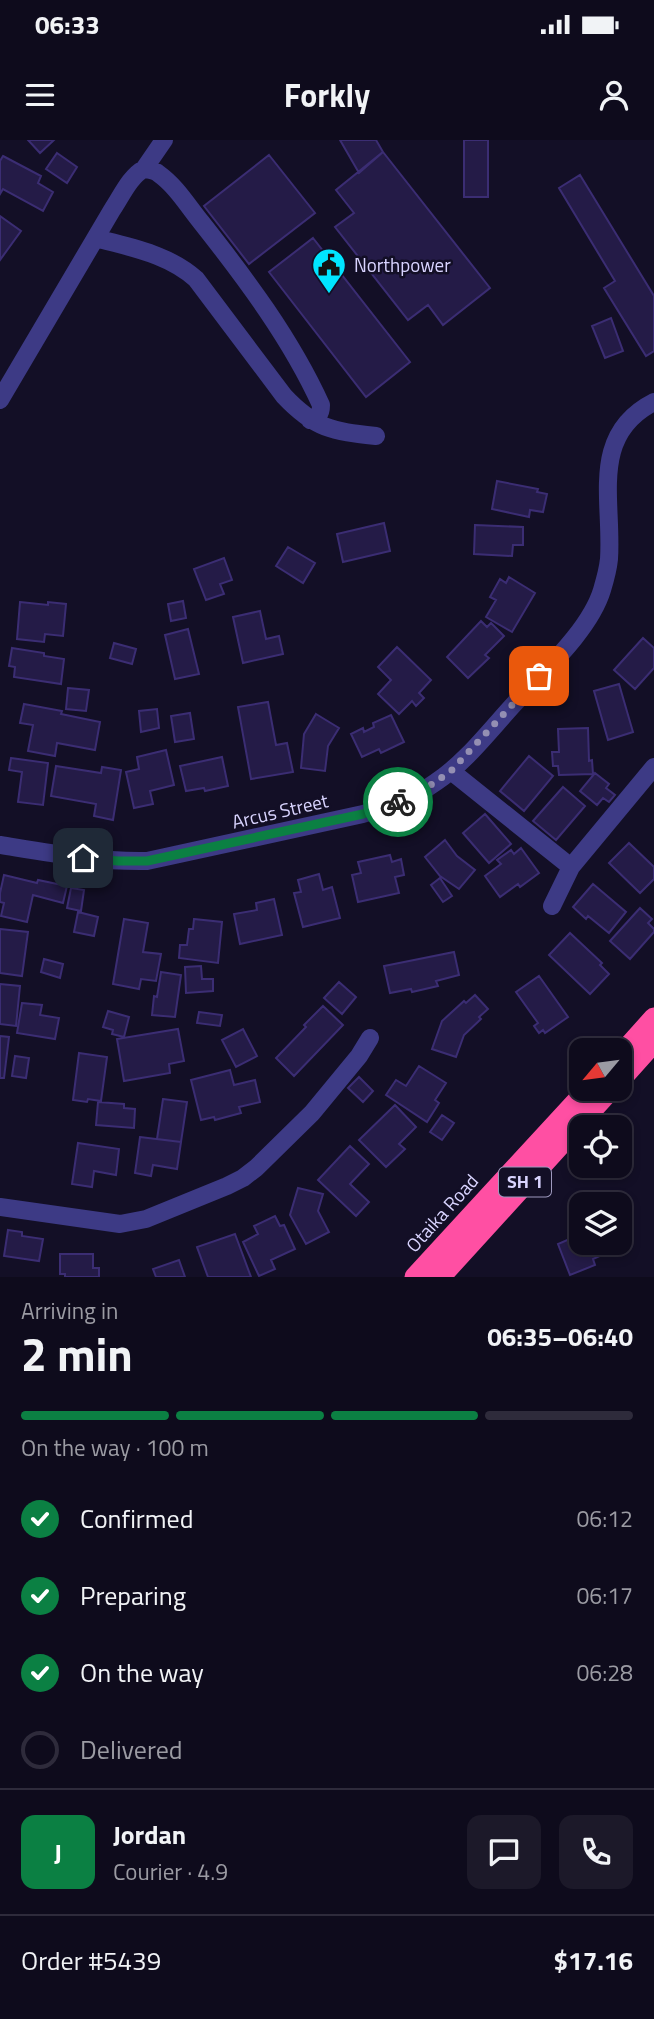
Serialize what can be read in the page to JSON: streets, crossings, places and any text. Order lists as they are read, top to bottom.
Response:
{
  "streets": {
    "highway": ["SH 1", "Otaika Road"],
    "street": ["Arcus Street"]
  },
  "places": {
    "public building": ["Northpower"]
  },
  "north": "bottom left",
  "page": {
    "status": "06:33",
    "header": "Forkly",
    "heading": ["2 min", "Arriving in", "06:35–06:40"],
    "panel": [
      "Jordan",
      "Courier · 4.9",
      "Order #5439",
      "$17.16"
    ],
    "bar": "On the way · 100 m",
    "list": [
      ["Confirmed", "06:12"],
      ["Preparing", "06:17"],
      ["On the way", "06:28"],
      "Delivered"
    ],
    "round": "J"
  }
}
